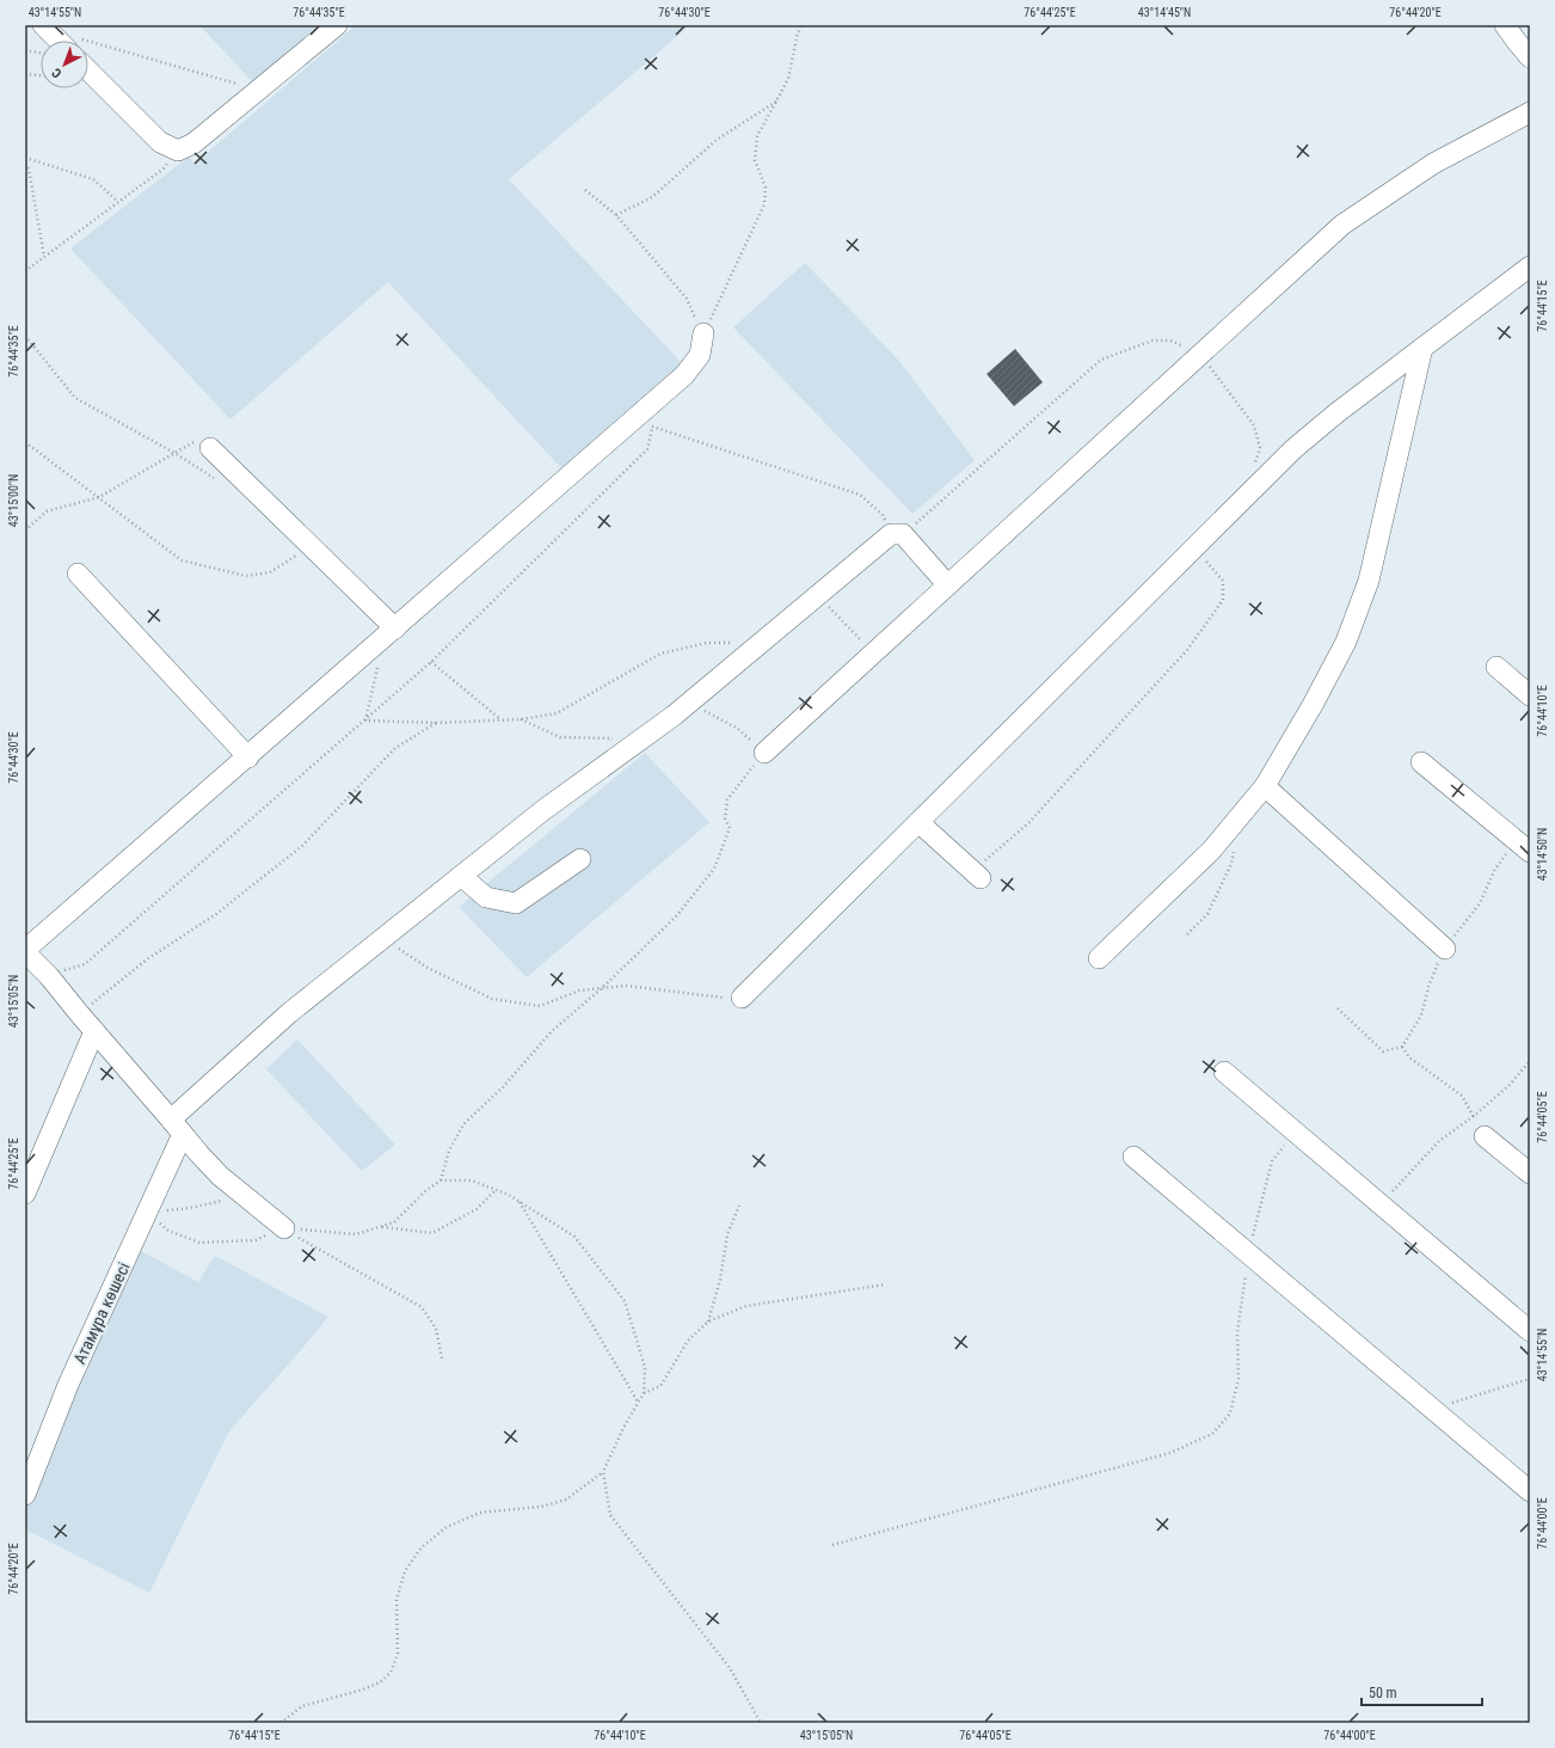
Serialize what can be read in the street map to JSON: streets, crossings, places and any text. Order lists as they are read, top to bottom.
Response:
{
  "streets": {
    "street": ["Атамұра көшесі"]
  },
  "scale_bar": "50 m",
  "north": "bottom left",
  "coordinates": [
    "43°14'55\"N",
    "76°44'35\"E",
    "76°44'30\"E",
    "76°44'25\"E",
    "43°14'45\"N",
    "76°44'20\"E",
    "76°44'15\"E",
    "43°15'00\"N",
    "76°44'10\"E",
    "43°14'50\"N",
    "43°15'05\"N",
    "76°44'05\"E",
    "76°44'00\"E"
  ]
}
